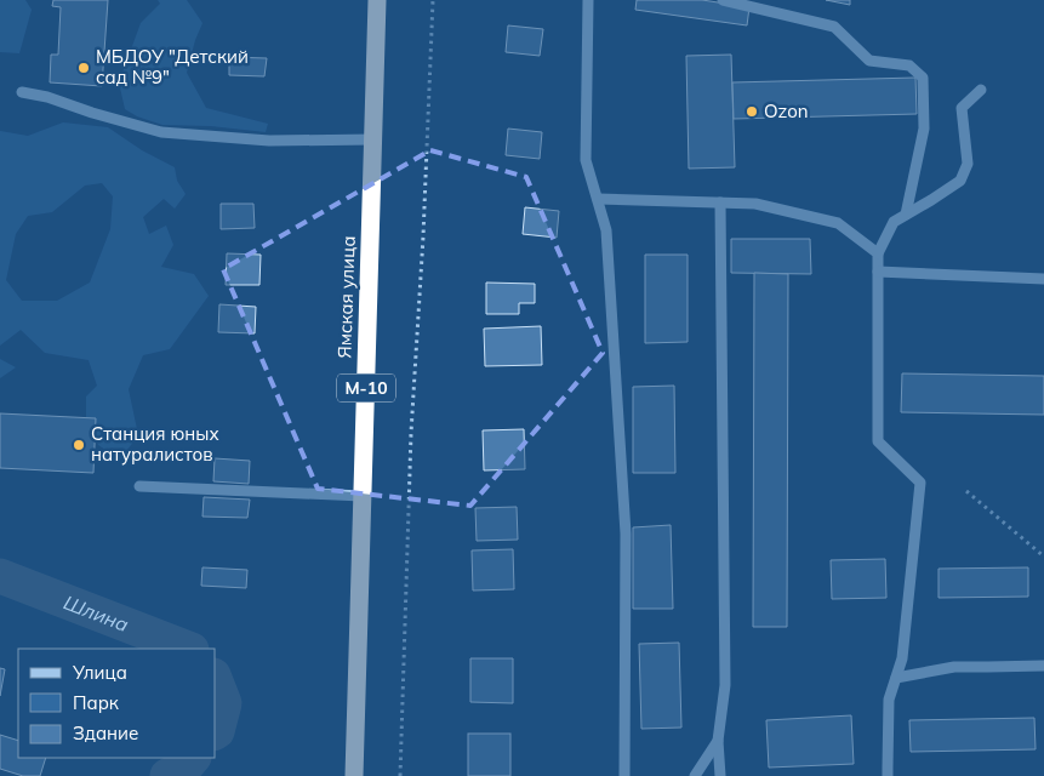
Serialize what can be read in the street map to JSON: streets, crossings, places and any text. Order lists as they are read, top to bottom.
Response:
{
  "streets": {
    "highway": ["Ямская улица", "М-10"]
  },
  "water": ["Шлина"],
  "places": ["МБДОУ \"Детский сад №9\"", "Ozon", "Станция юных натуралистов"],
  "legend": ["Улица", "Парк", "Здание"]
}
